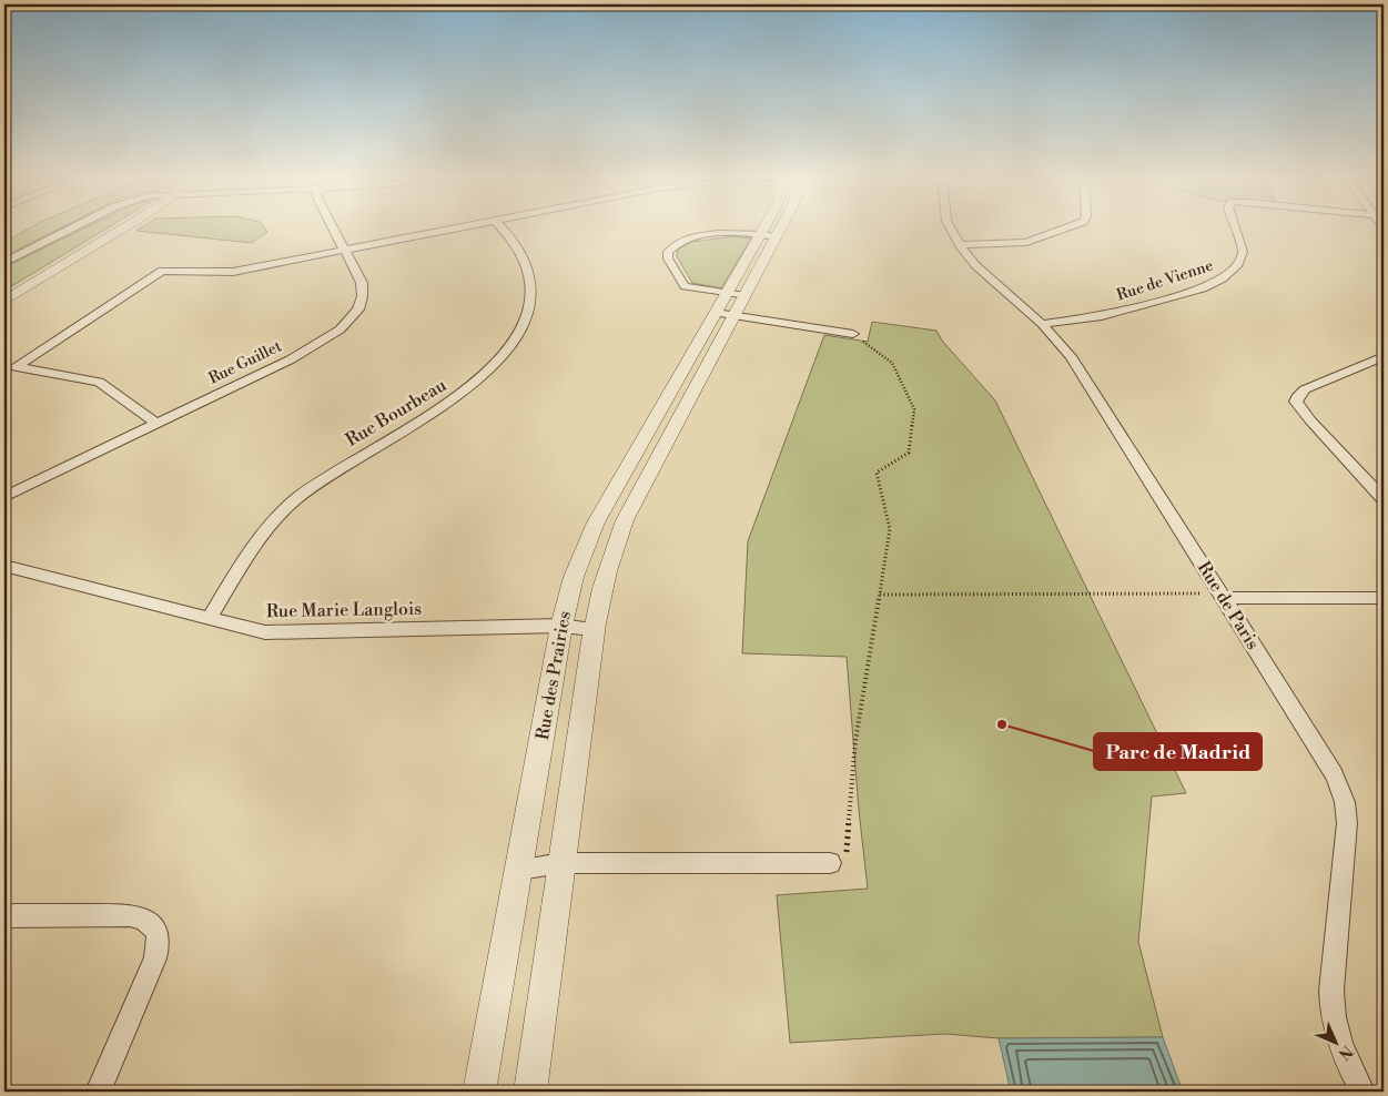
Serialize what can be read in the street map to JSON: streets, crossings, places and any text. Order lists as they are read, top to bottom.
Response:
{
  "streets": {
    "street": [
      "Rue de Vienne",
      "Rue Guillet",
      "Rue Bourbeau",
      "Rue de Paris",
      "Rue Marie Langlois",
      "Rue des Prairies"
    ]
  },
  "crossings": [
    ["Rue de Vienne", "Rue de Paris"],
    ["Rue Bourbeau", "Rue Marie Langlois"],
    ["Rue Marie Langlois", "Rue des Prairies"]
  ],
  "places": ["Parc de Madrid"],
  "north": "bottom right"
}
